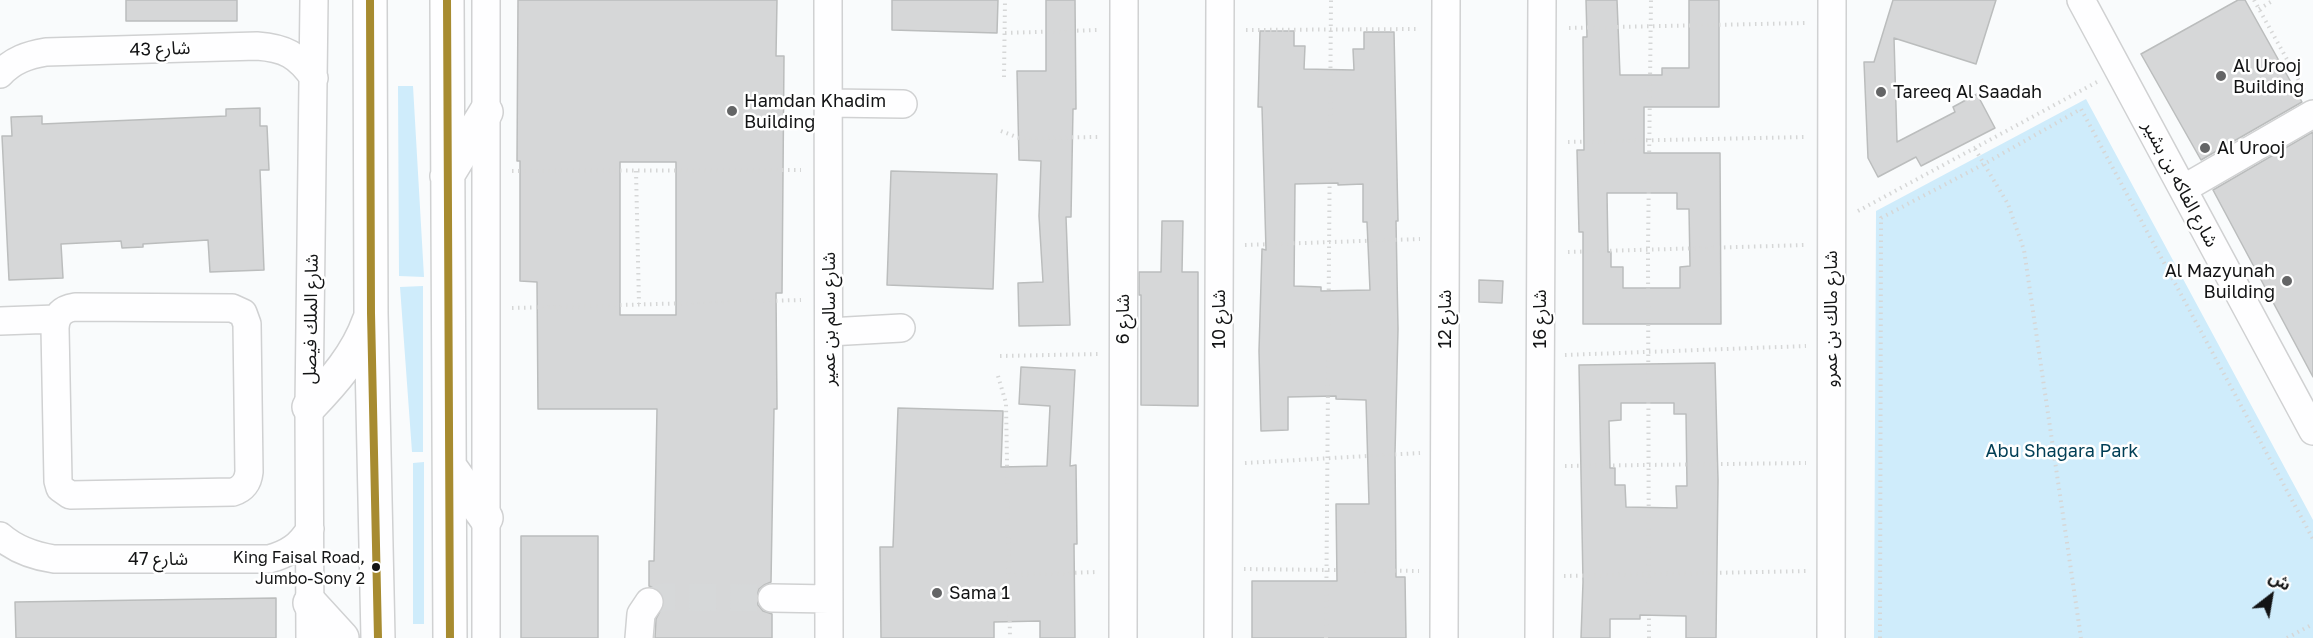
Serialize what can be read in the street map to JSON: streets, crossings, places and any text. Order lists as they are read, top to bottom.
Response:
{
  "streets": {
    "street": [
      "شارع 43",
      "شارع الفاكه بن بشير",
      "شارع الملك فيصل",
      "شارع سالم بن عمير",
      "شارع 6",
      "شارع 10",
      "شارع 12",
      "شارع 16",
      "شارع مالك بن عمرو",
      "شارع 47"
    ]
  },
  "crossings": [
    ["شارع 43", "شارع الملك فيصل"],
    ["شارع الملك فيصل", "شارع 47"]
  ],
  "parks": ["Abu Shagara Park"],
  "places": [
    "Al Urooj Building",
    "Tareeq Al Saadah",
    "Hamdan Khadim Building",
    "Al Urooj",
    "Al Mazyunah Building",
    "King Faisal Road, Jumbo-Sony 2",
    "Sama 1"
  ],
  "north": "top right"
}
